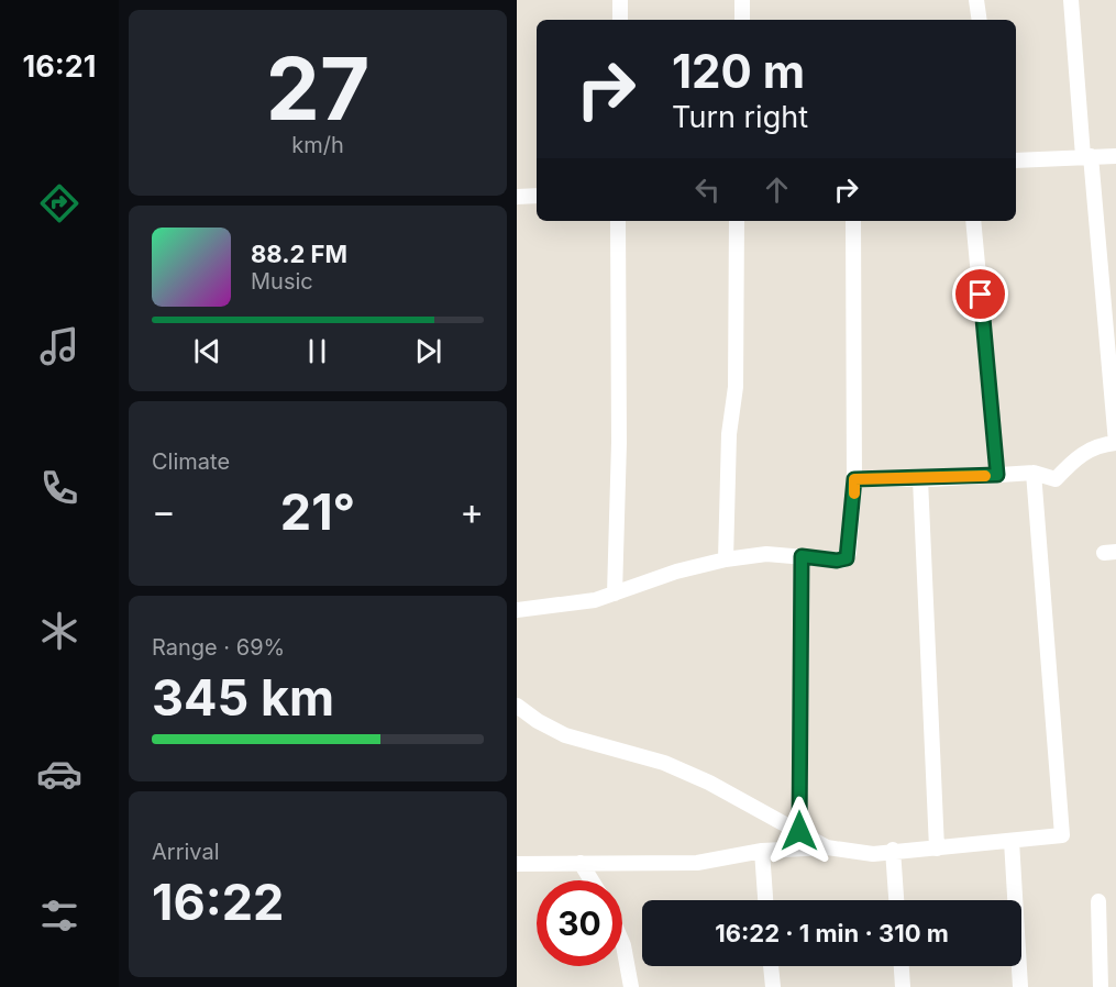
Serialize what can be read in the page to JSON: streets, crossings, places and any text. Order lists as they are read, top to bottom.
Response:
{
  "page": {
    "tabs": "16:21",
    "tile": [
      ["27", "km/h"],
      "Climate",
      ["Range · 69%", "345 km"],
      ["Arrival", "16:22"]
    ],
    "turn": ["120 m", "Turn right"],
    "song": ["88.2 FM", "Music"],
    "heat": ["−", "21°", "+"],
    "limit": "30",
    "trip": "16:22 · 1 min · 310 m"
  }
}
